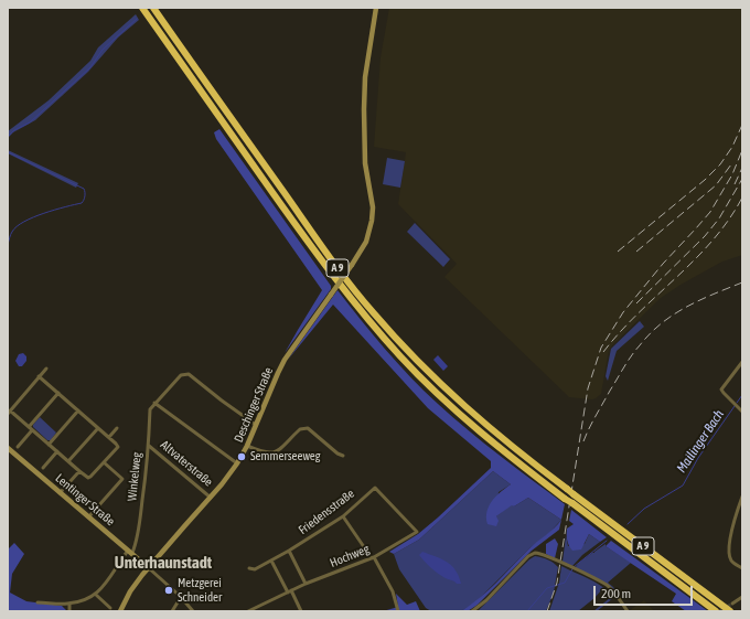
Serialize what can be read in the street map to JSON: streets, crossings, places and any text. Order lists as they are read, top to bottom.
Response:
{
  "streets": {
    "highway": ["A 9"],
    "street": [
      "Deschinger Straße",
      "Altvaterstraße",
      "Winkelweg",
      "Lentinger Straße",
      "Friedensstraße",
      "Hochweg"
    ]
  },
  "crossings": [
    ["Deschinger Straße", "Altvaterstraße"],
    ["Deschinger Straße", "Lentinger Straße"],
    ["Altvaterstraße", "Winkelweg"],
    ["Winkelweg", "Lentinger Straße"],
    ["Friedensstraße", "Hochweg"]
  ],
  "districts": ["Unterhaunstadt"],
  "water": ["Mailinger Bach"],
  "places": ["Semmerseeweg", "Metzgerei Schneider"],
  "scale_bar": "200 m"
}
